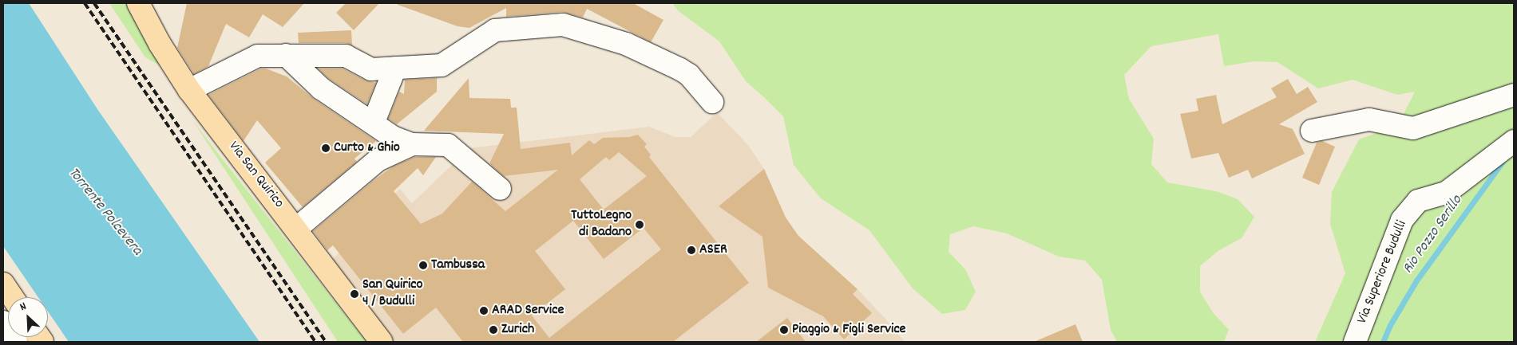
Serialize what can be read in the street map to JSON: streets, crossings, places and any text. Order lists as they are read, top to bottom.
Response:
{
  "streets": {
    "main road": ["Via San Quirico"],
    "street": ["Via Superiore Budulli"]
  },
  "water": ["Torrente Polcevera", "Rio Pozzo Serillo"],
  "places": [
    "Curto & Ghio",
    "TuttoLegno di Badano",
    "ASER",
    "Tambussa",
    "San Quirico 4 / Budulli",
    "ARAD Service",
    "Zurich",
    "Piaggio & Figli Service"
  ],
  "north": "top left"
}
